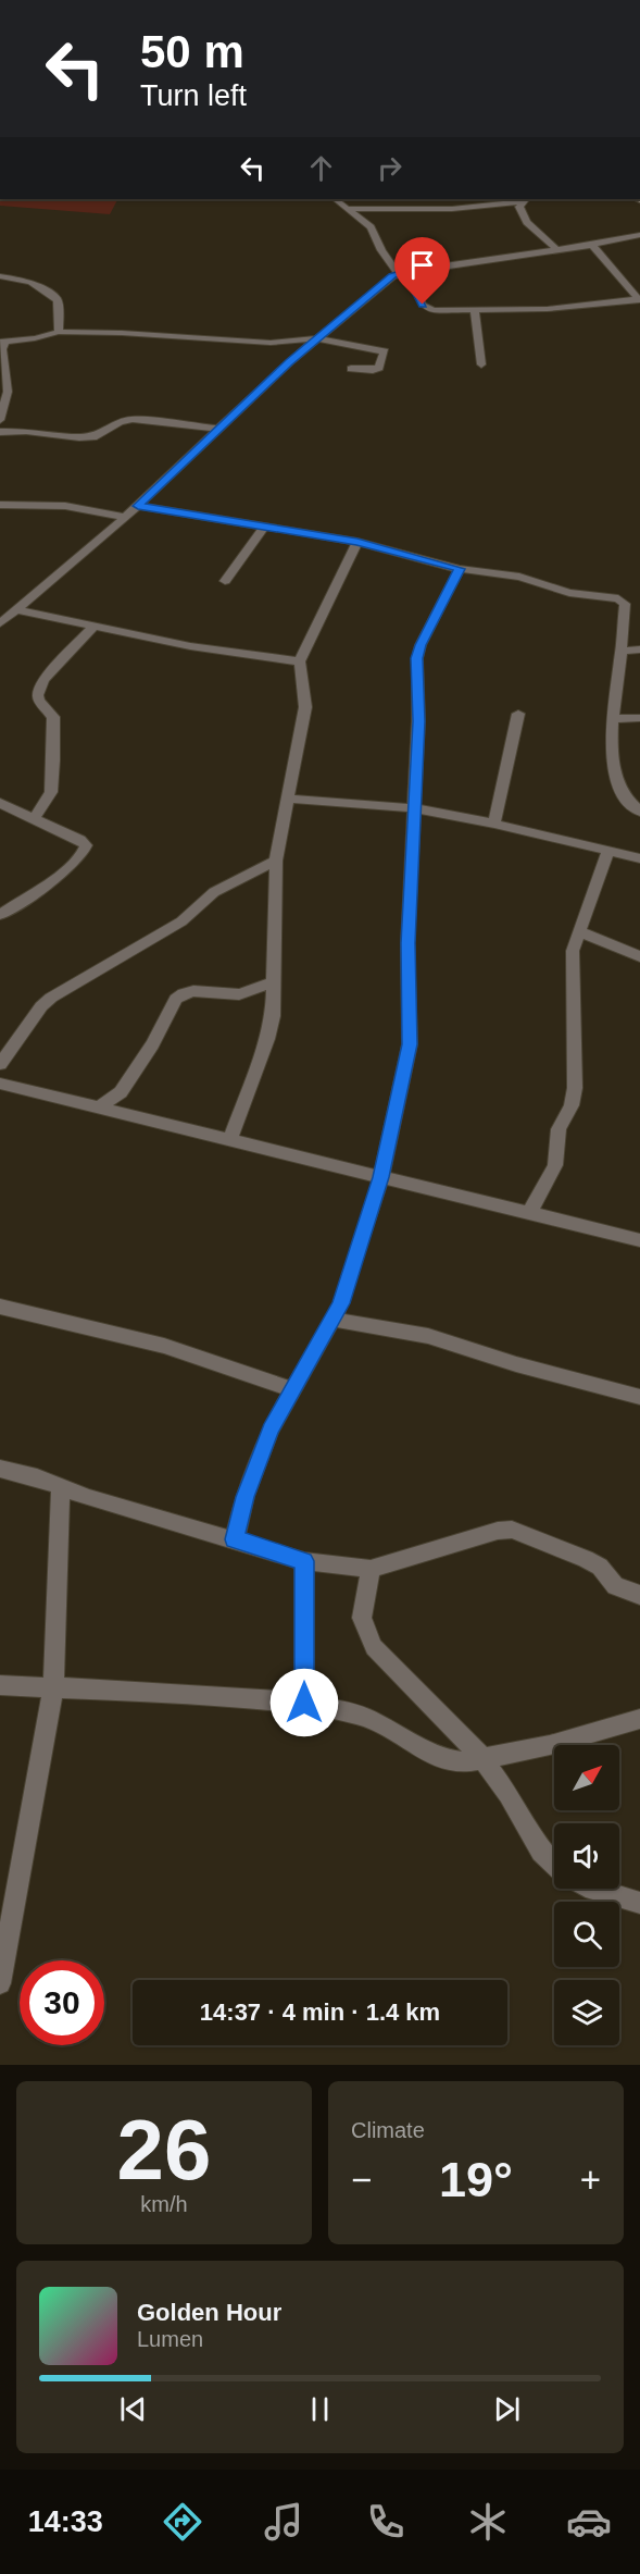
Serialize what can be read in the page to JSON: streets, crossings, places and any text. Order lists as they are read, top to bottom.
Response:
{
  "north": "top right",
  "page": {
    "turn": ["50 m", "Turn left"],
    "limit": "30",
    "trip": "14:37 · 4 min · 1.4 km",
    "tile": [
      ["26", "km/h"],
      "Climate"
    ],
    "heat": ["−", "19°", "+"],
    "song": ["Golden Hour", "Lumen"],
    "tabs": "14:33"
  }
}
